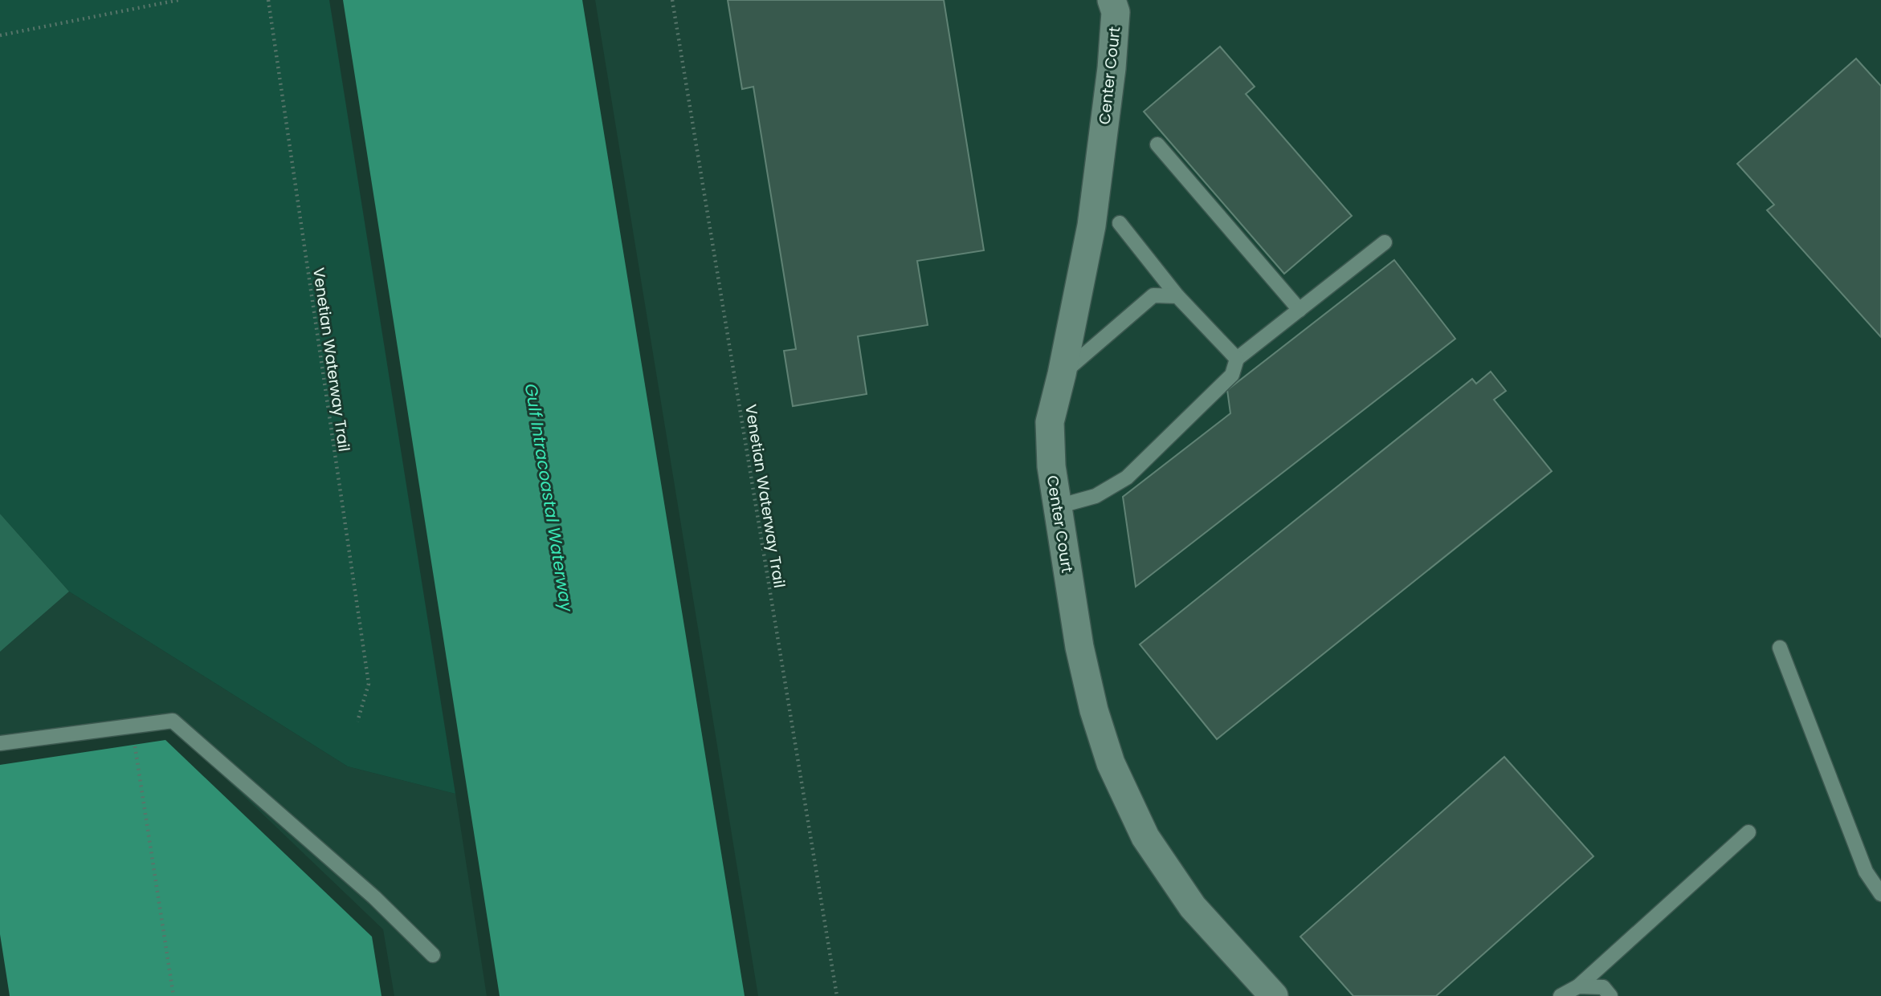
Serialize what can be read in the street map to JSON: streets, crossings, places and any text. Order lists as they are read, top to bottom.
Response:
{
  "streets": {
    "street": ["Center Court"],
    "path": ["Venetian Waterway Trail"]
  },
  "water": ["Gulf Intracoastal Waterway"]
}
